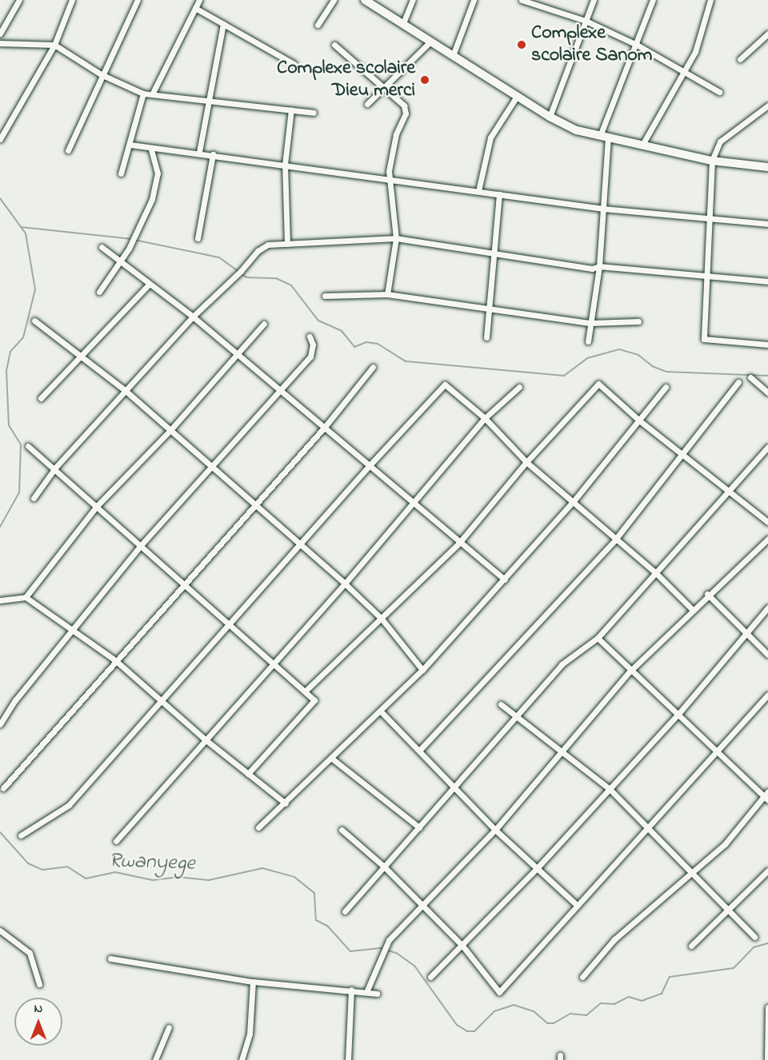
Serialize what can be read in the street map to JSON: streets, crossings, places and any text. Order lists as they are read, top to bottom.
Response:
{
  "water": ["Rwanyege"],
  "places": ["Complexe scolaire Sanom", "Complexe scolaire Dieu merci"],
  "north": "top"
}
